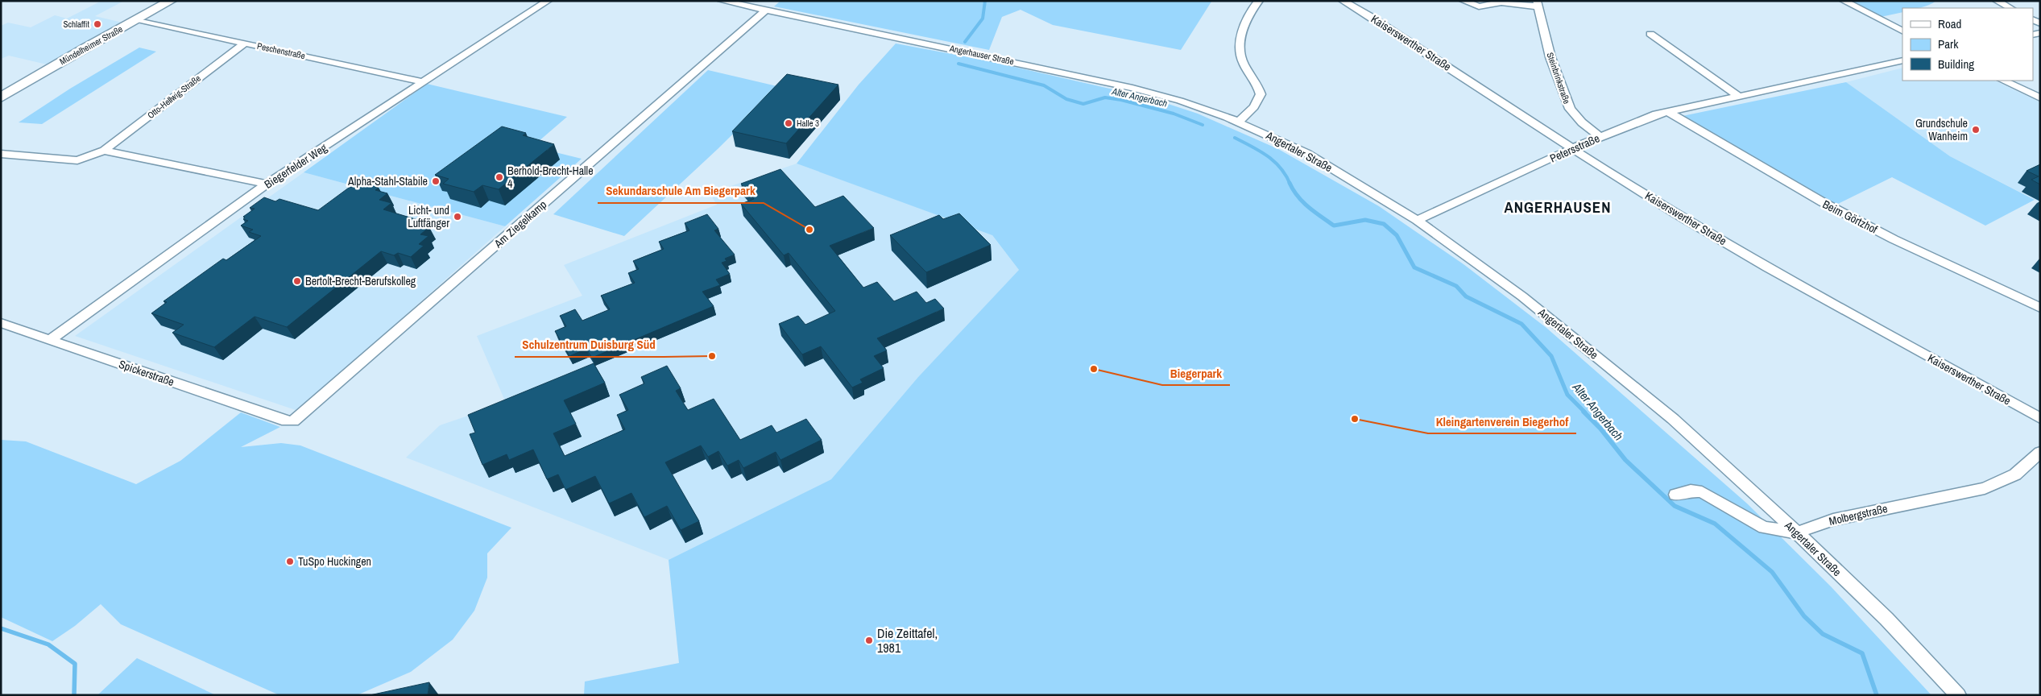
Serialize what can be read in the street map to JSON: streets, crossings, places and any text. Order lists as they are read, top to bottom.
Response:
{
  "streets": {
    "main road": ["Mündelheimer Straße"],
    "street": [
      "Kaiserswerther Straße",
      "Peschenstraße",
      "Angerhauser Straße",
      "Steinbrinkstraße",
      "Otto-Hellwig-Straße",
      "Petersstraße",
      "Angertaler Straße",
      "Biegerfelder Weg",
      "Beim Görtzhof",
      "Am Ziegelkamp",
      "Spickerstraße",
      "Molbergstraße"
    ]
  },
  "crossings": [
    ["Kaiserswerther Straße", "Petersstraße"],
    ["Mündelheimer Straße", "Peschenstraße"],
    ["Peschenstraße", "Otto-Hellwig-Straße"],
    ["Peschenstraße", "Biegerfelder Weg"],
    ["Angerhauser Straße", "Angertaler Straße"],
    ["Angerhauser Straße", "Am Ziegelkamp"],
    ["Steinbrinkstraße", "Petersstraße"],
    ["Petersstraße", "Angertaler Straße"],
    ["Petersstraße", "Beim Görtzhof"],
    ["Angertaler Straße", "Molbergstraße"],
    ["Biegerfelder Weg", "Spickerstraße"],
    ["Am Ziegelkamp", "Spickerstraße"]
  ],
  "districts": ["ANGERHAUSEN"],
  "water": ["Alter Angerbach"],
  "places": [
    "Schlaffit",
    "Halle 3",
    "Grundschule Wanheim",
    "Berhold-Brecht-Halle 4",
    "Alpha-Stahl-Stabile",
    "Licht- und Luftfänger",
    "Sekundarschule Am Biegerpark",
    "Bertolt-Brecht-Berufskolleg",
    "Schulzentrum Duisburg Süd",
    "Biegerpark",
    "Kleingartenverein Biegerhof",
    "TuSpo Huckingen",
    "Die Zeittafel, 1981"
  ],
  "legend": ["Road", "Park", "Building"]
}
